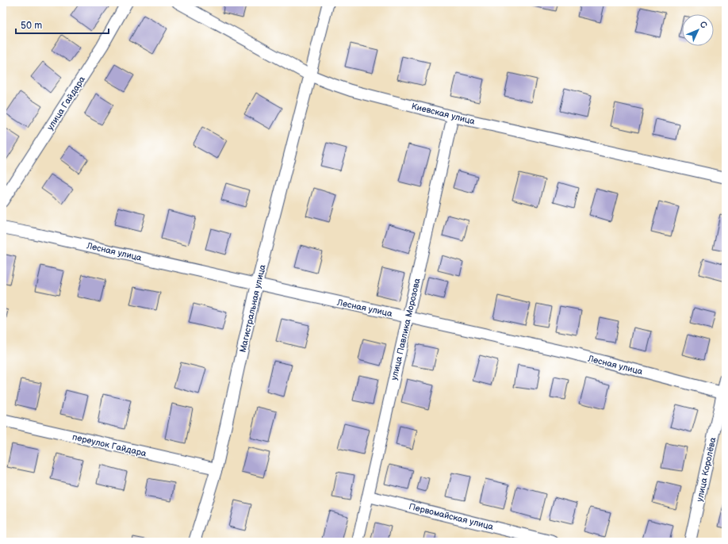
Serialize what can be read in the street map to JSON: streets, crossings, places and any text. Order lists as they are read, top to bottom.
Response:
{
  "streets": {
    "street": [
      "улица Гайдара",
      "Киевская улица",
      "Лесная улица",
      "Магистральная улица",
      "улица Павлика Морозова",
      "переулок Гайдара",
      "улица Королёва",
      "Первомайская улица"
    ]
  },
  "crossings": [
    ["Киевская улица", "Магистральная улица"],
    ["Киевская улица", "улица Павлика Морозова"],
    ["Лесная улица", "Магистральная улица"],
    ["Лесная улица", "улица Павлика Морозова"],
    ["Лесная улица", "улица Королёва"],
    ["Магистральная улица", "переулок Гайдара"],
    ["улица Павлика Морозова", "Первомайская улица"]
  ],
  "scale_bar": "50 m",
  "north": "top right"
}
